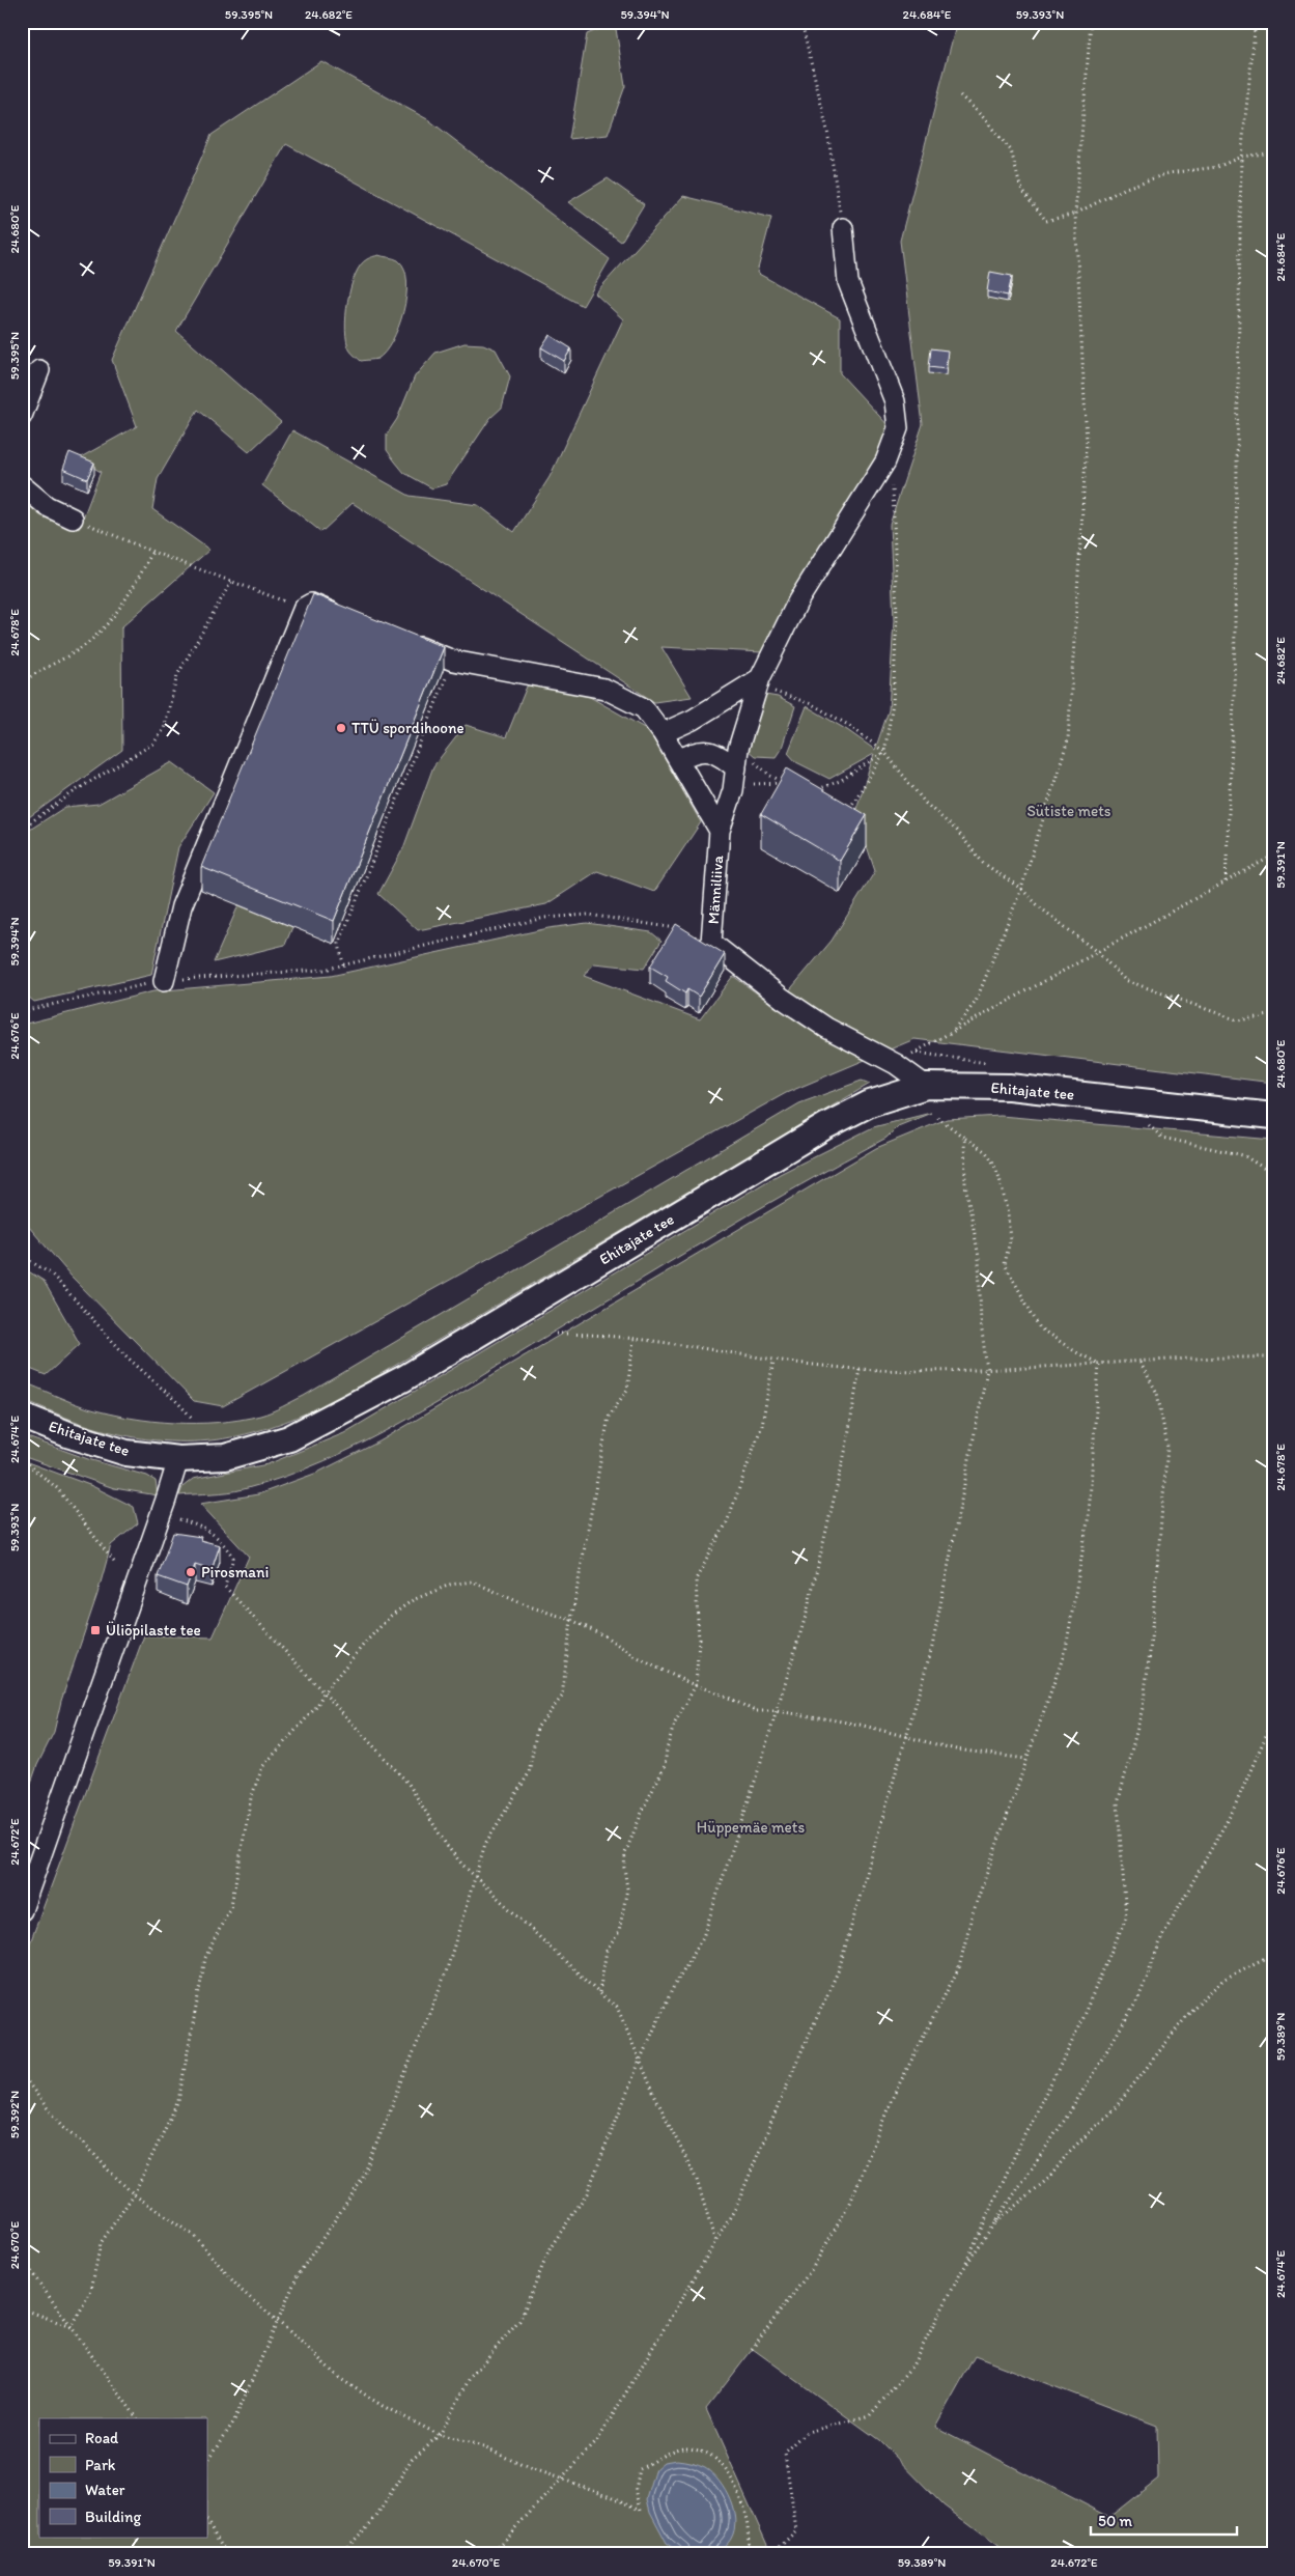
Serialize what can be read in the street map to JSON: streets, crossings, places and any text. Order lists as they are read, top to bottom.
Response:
{
  "streets": {
    "main road": ["Ehitajate tee"],
    "street": ["Männiliiva"]
  },
  "crossings": [
    ["Männiliiva", "Ehitajate tee"]
  ],
  "parks": ["Sütiste mets", "Hüppemäe mets"],
  "places": {
    "other": ["TTÜ spordihoone", "Pirosmani"],
    "transit": ["Üliõpilaste tee"]
  },
  "legend": [
    "Road",
    "Park",
    "Water",
    "Building"
  ],
  "scale_bar": "50 m",
  "coordinates": [
    "59.395°N",
    "24.682°E",
    "59.394°N",
    "24.684°E",
    "59.393°N",
    "24.680°E",
    "24.678°E",
    "59.391°N",
    "24.676°E",
    "24.674°E",
    "24.672°E",
    "59.389°N",
    "59.392°N",
    "24.670°E"
  ]
}
